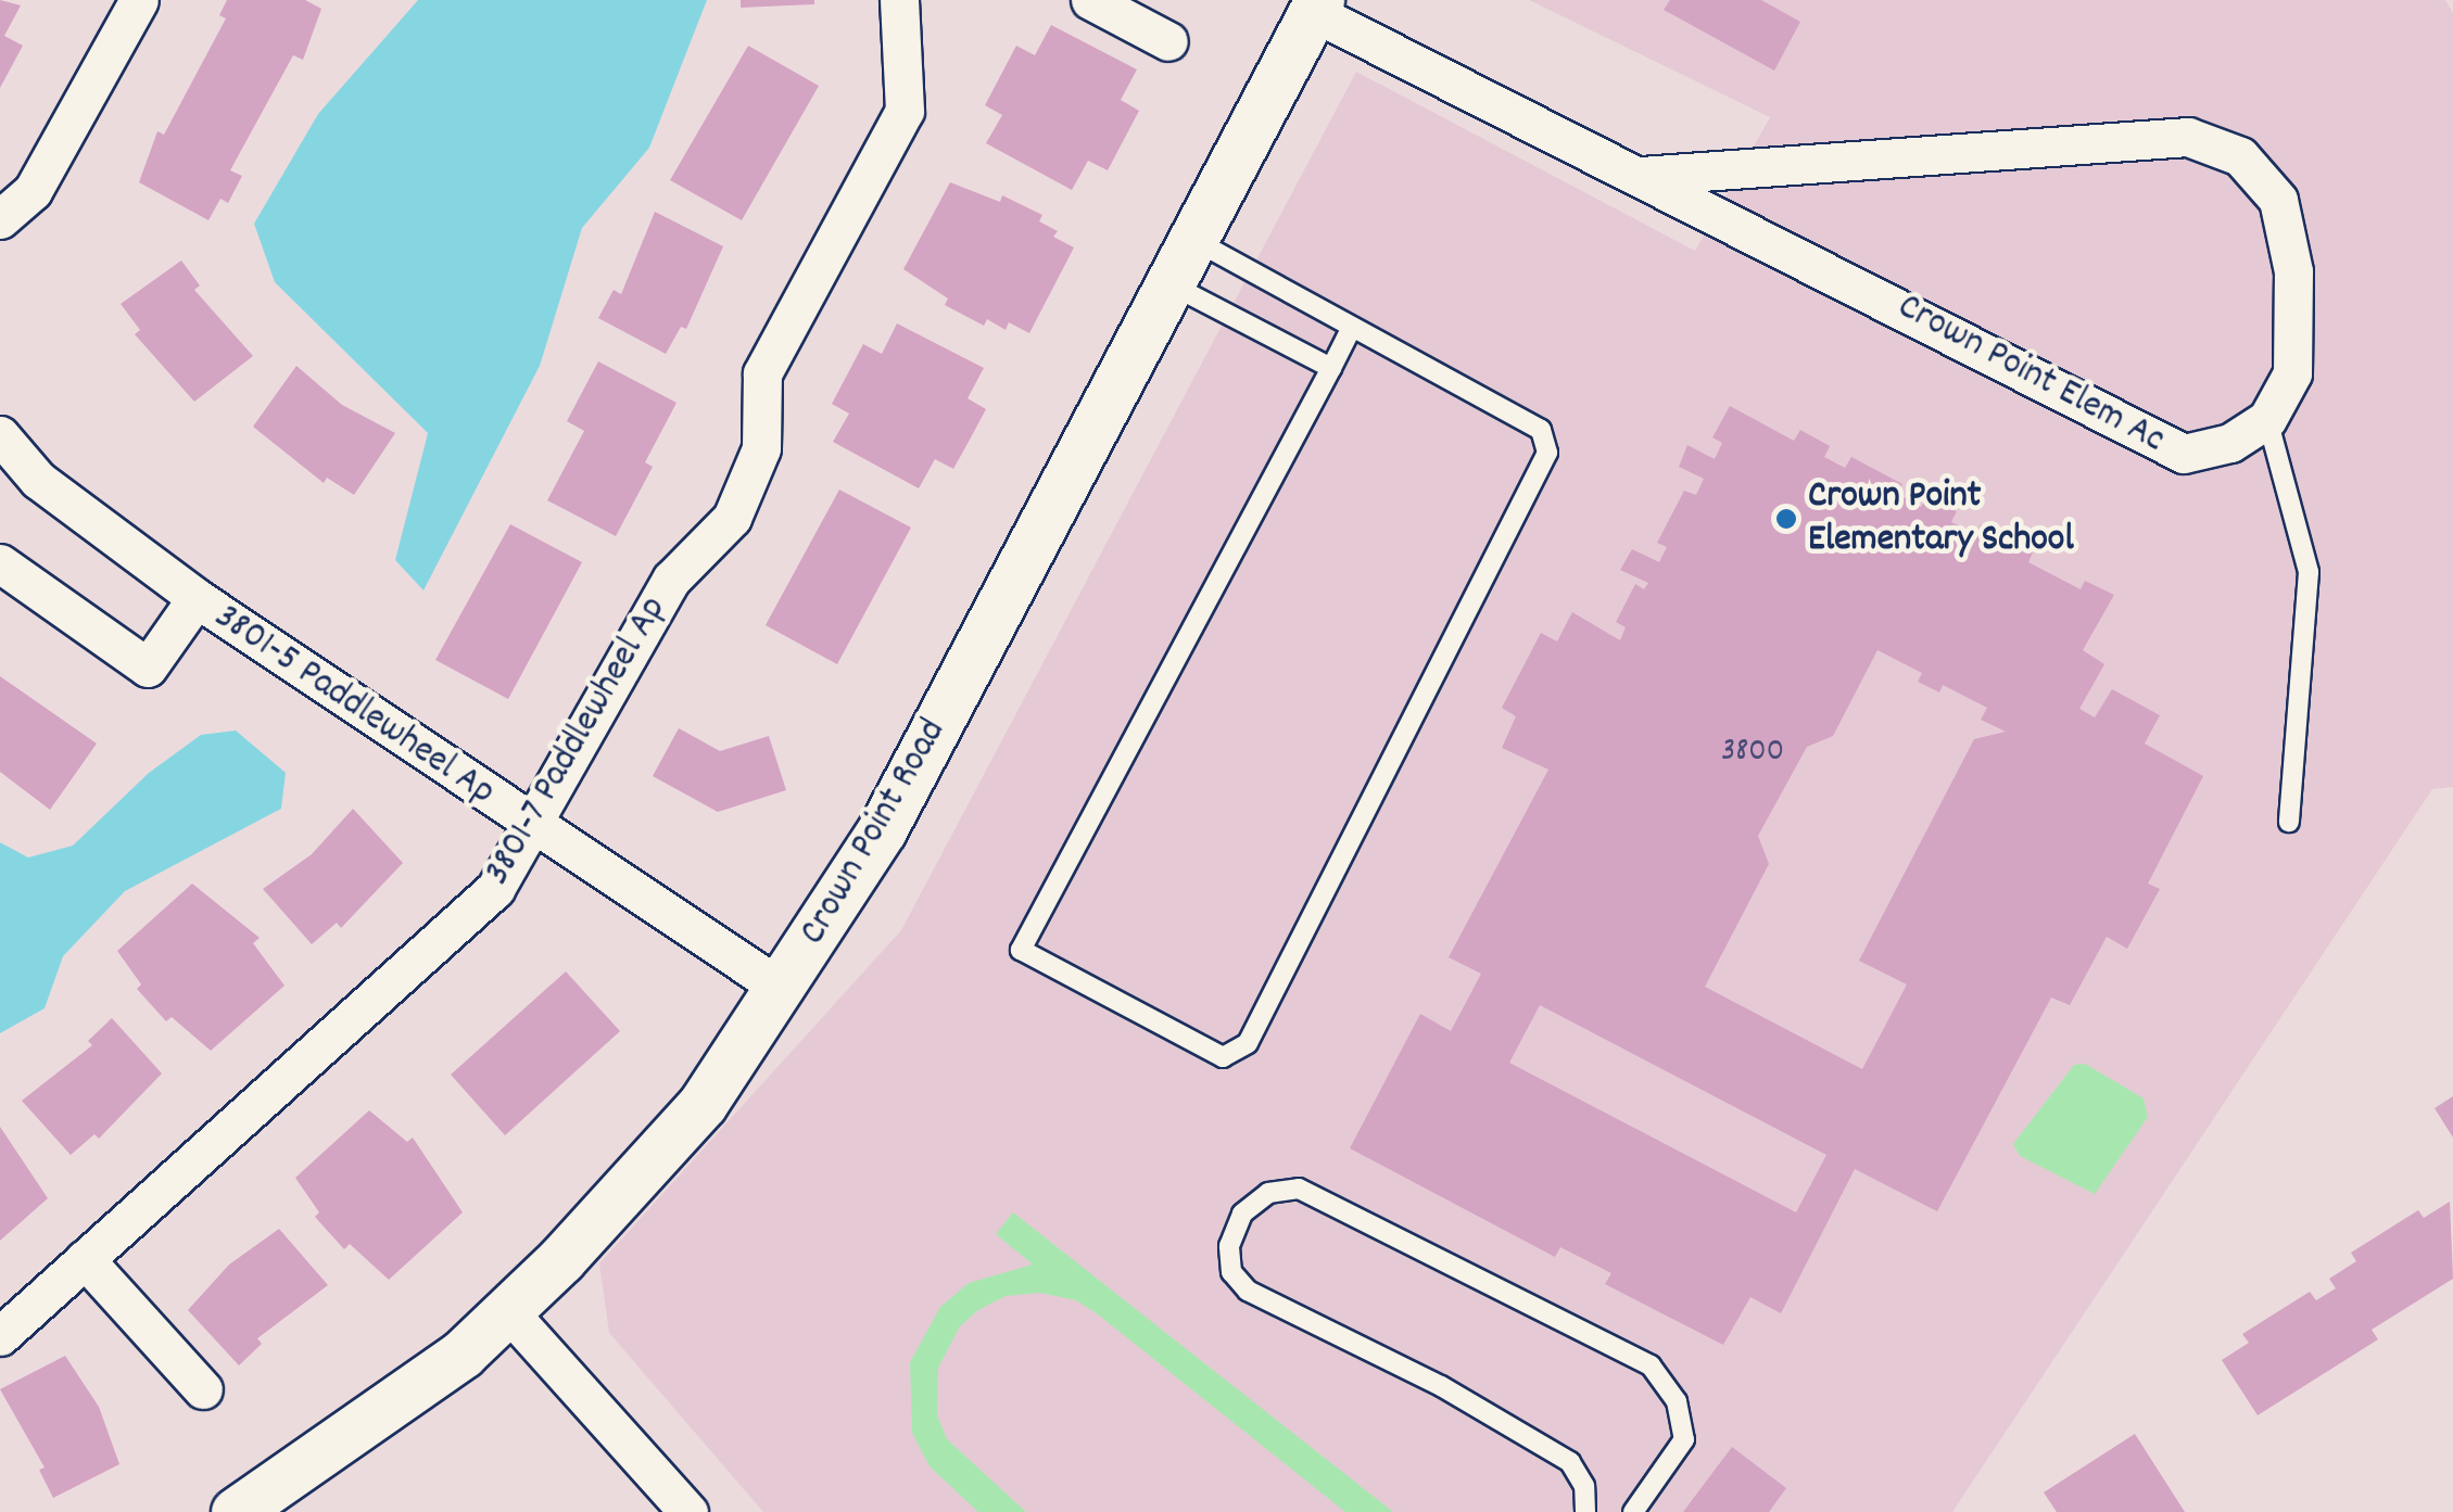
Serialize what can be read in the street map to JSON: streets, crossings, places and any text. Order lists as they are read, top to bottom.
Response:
{
  "streets": {
    "street": [
      "Crown Point Elem Ac",
      "3801-5 Paddlewheel Ap",
      "3801-7 Paddlewheel Ap",
      "Crown Point Road"
    ]
  },
  "crossings": [
    ["Crown Point Elem Ac", "Crown Point Road"],
    ["3801-5 Paddlewheel Ap", "3801-7 Paddlewheel Ap"],
    ["3801-5 Paddlewheel Ap", "Crown Point Road"]
  ],
  "places": ["Crown Point Elementary School"],
  "house_numbers": ["3800"]
}
